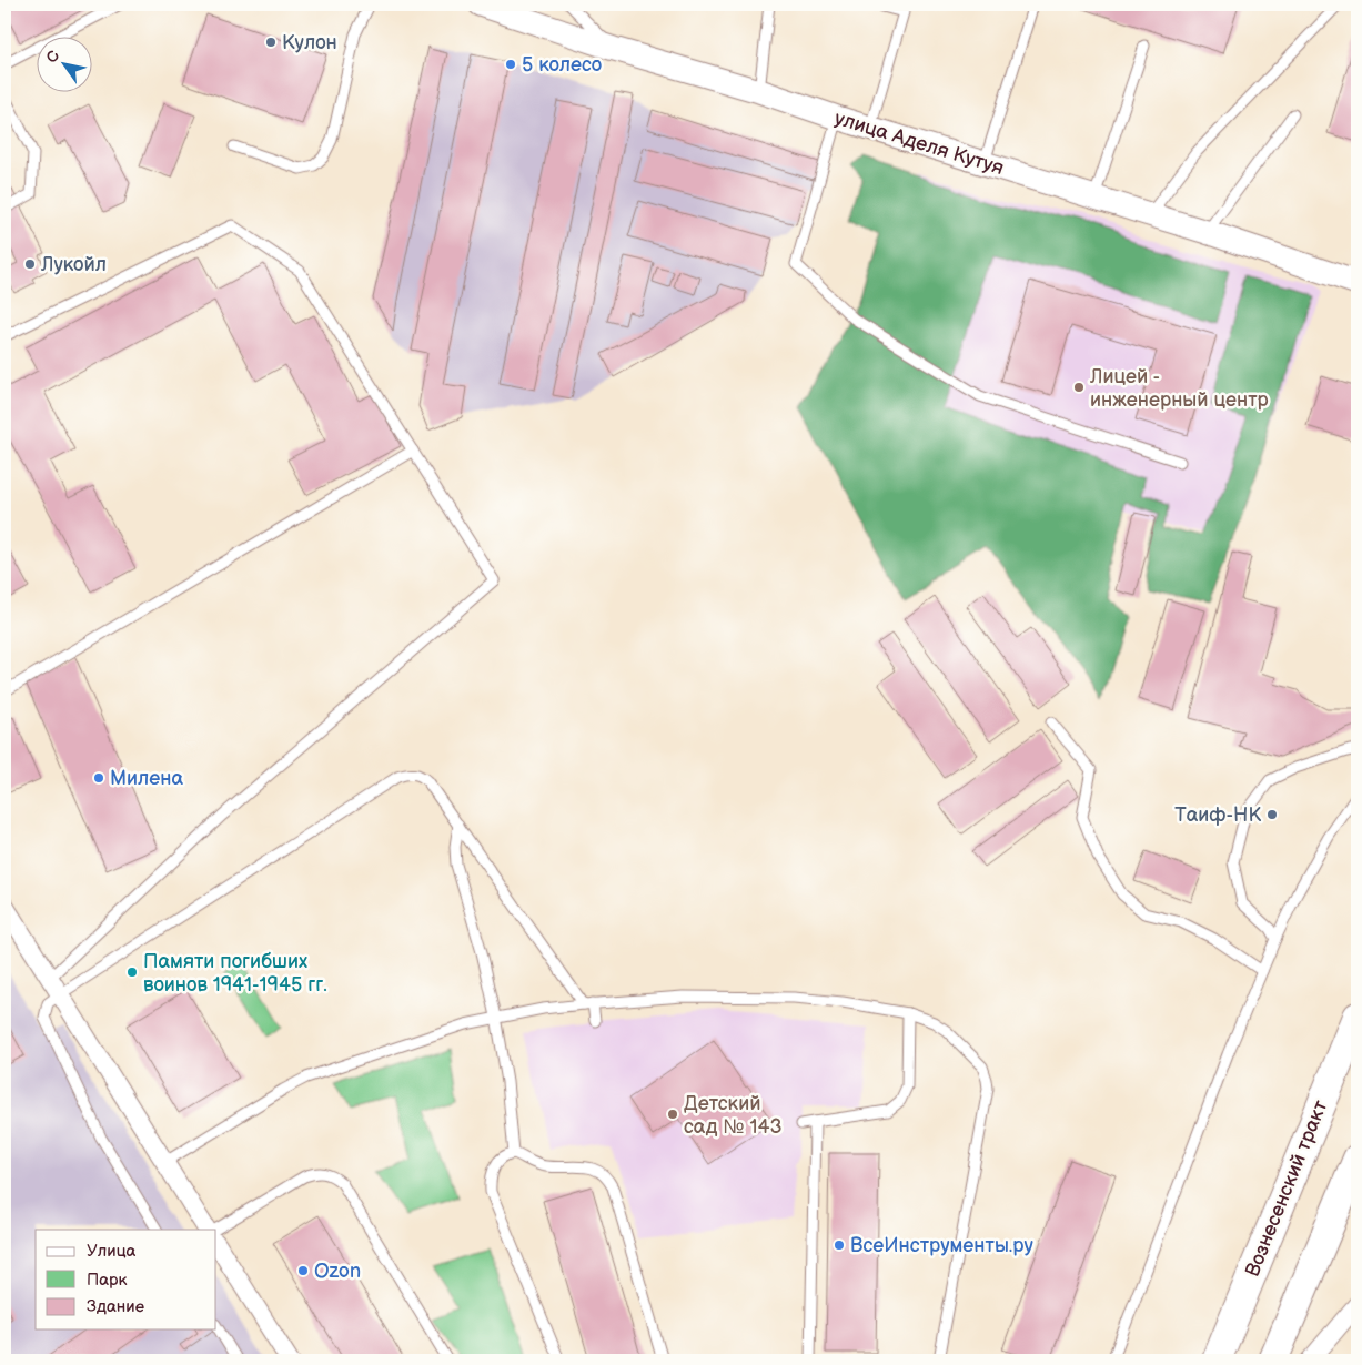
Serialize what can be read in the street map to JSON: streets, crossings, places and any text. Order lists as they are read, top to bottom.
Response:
{
  "streets": {
    "main road": ["Вознесенский тракт"],
    "street": ["улица Аделя Кутуя"]
  },
  "places": [
    "Кулон",
    "5 колесо",
    "Лукойл",
    "Лицей - инженерный центр",
    "Милена",
    "Таиф-НК",
    "Памяти погибших воинов 1941-1945 гг.",
    "Детский сад № 143",
    "ВсеИнструменты.ру",
    "Ozon"
  ],
  "legend": ["Улица", "Парк", "Здание"],
  "north": "top left"
}
